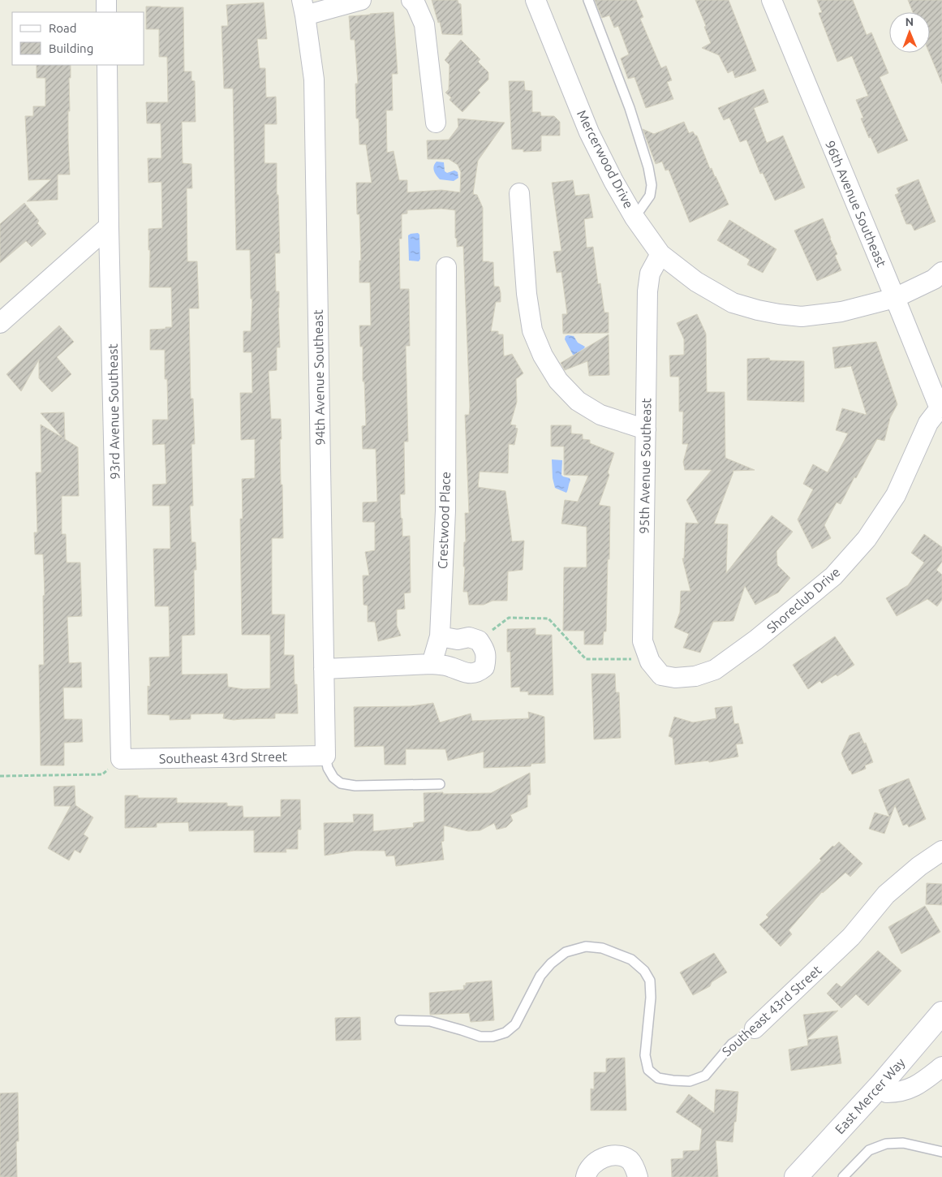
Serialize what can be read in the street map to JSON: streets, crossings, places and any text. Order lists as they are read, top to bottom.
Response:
{
  "streets": {
    "street": [
      "Mercerwood Drive",
      "96th Avenue Southeast",
      "94th Avenue Southeast",
      "93rd Avenue Southeast",
      "95th Avenue Southeast",
      "Crestwood Place",
      "Shoreclub Drive",
      "Southeast 43rd Street",
      "East Mercer Way"
    ]
  },
  "crossings": [
    ["Mercerwood Drive", "96th Avenue Southeast"],
    ["Mercerwood Drive", "95th Avenue Southeast"],
    ["96th Avenue Southeast", "Shoreclub Drive"],
    ["94th Avenue Southeast", "Southeast 43rd Street"],
    ["93rd Avenue Southeast", "Southeast 43rd Street"],
    ["95th Avenue Southeast", "Shoreclub Drive"]
  ],
  "legend": ["Road", "Building"],
  "north": "top"
}
